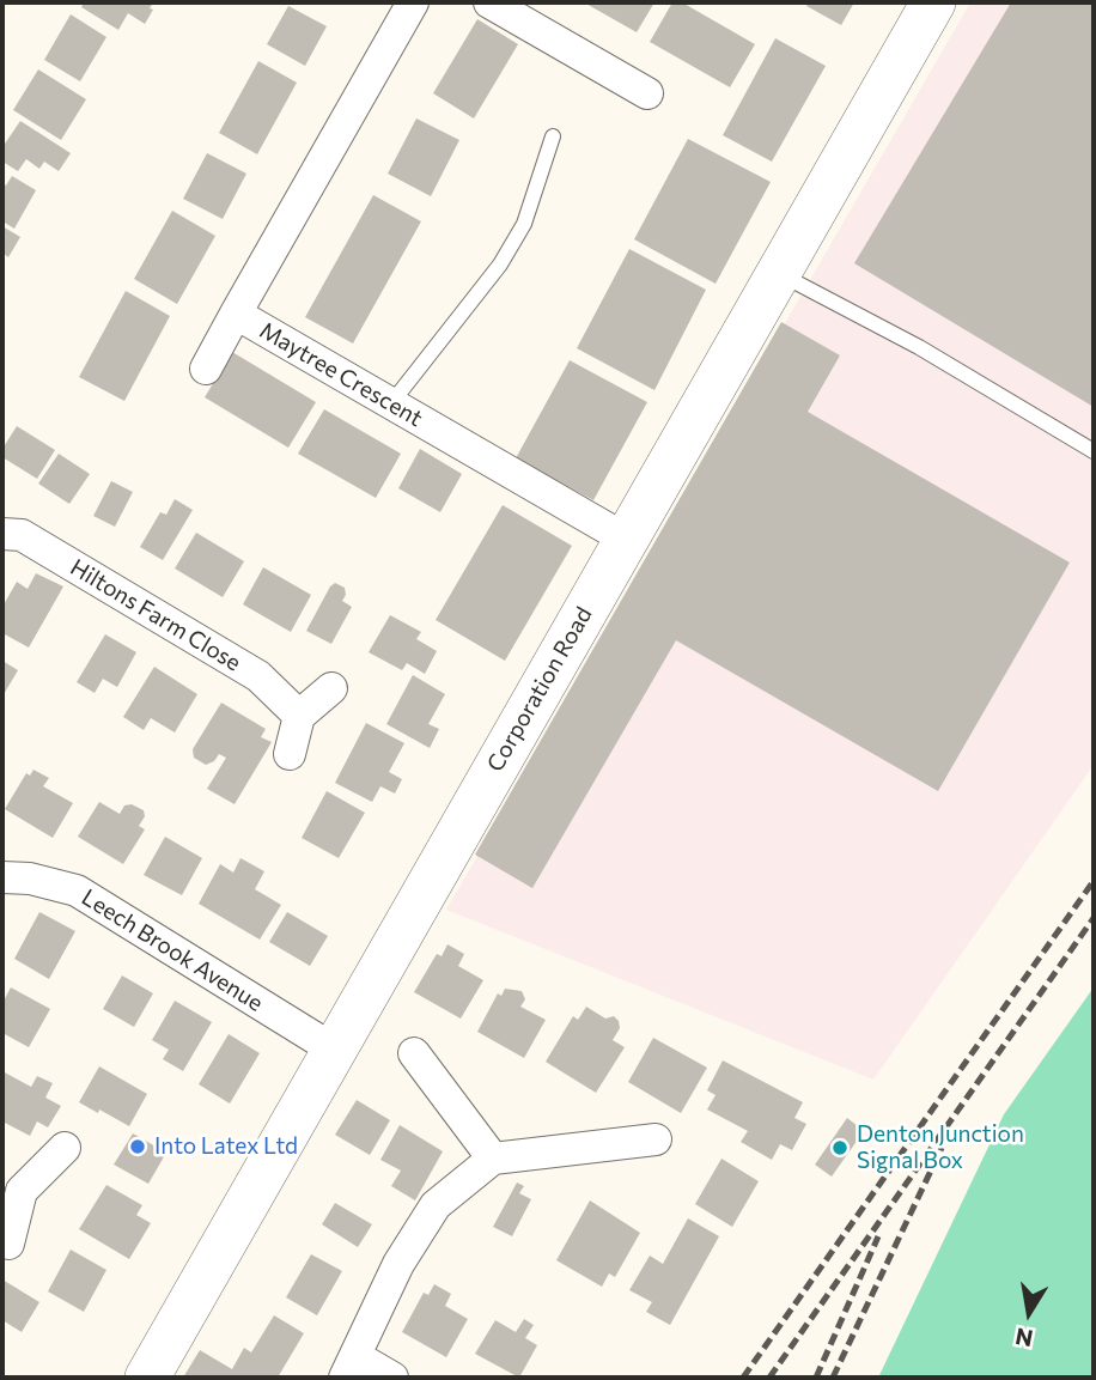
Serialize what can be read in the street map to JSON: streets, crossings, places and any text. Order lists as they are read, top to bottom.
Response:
{
  "streets": {
    "street": [
      "Maytree Crescent",
      "Hiltons Farm Close",
      "Corporation Road",
      "Leech Brook Avenue"
    ]
  },
  "crossings": [
    ["Maytree Crescent", "Corporation Road"],
    ["Corporation Road", "Leech Brook Avenue"]
  ],
  "places": ["Into Latex Ltd", "Denton Junction Signal Box"],
  "north": "bottom"
}
